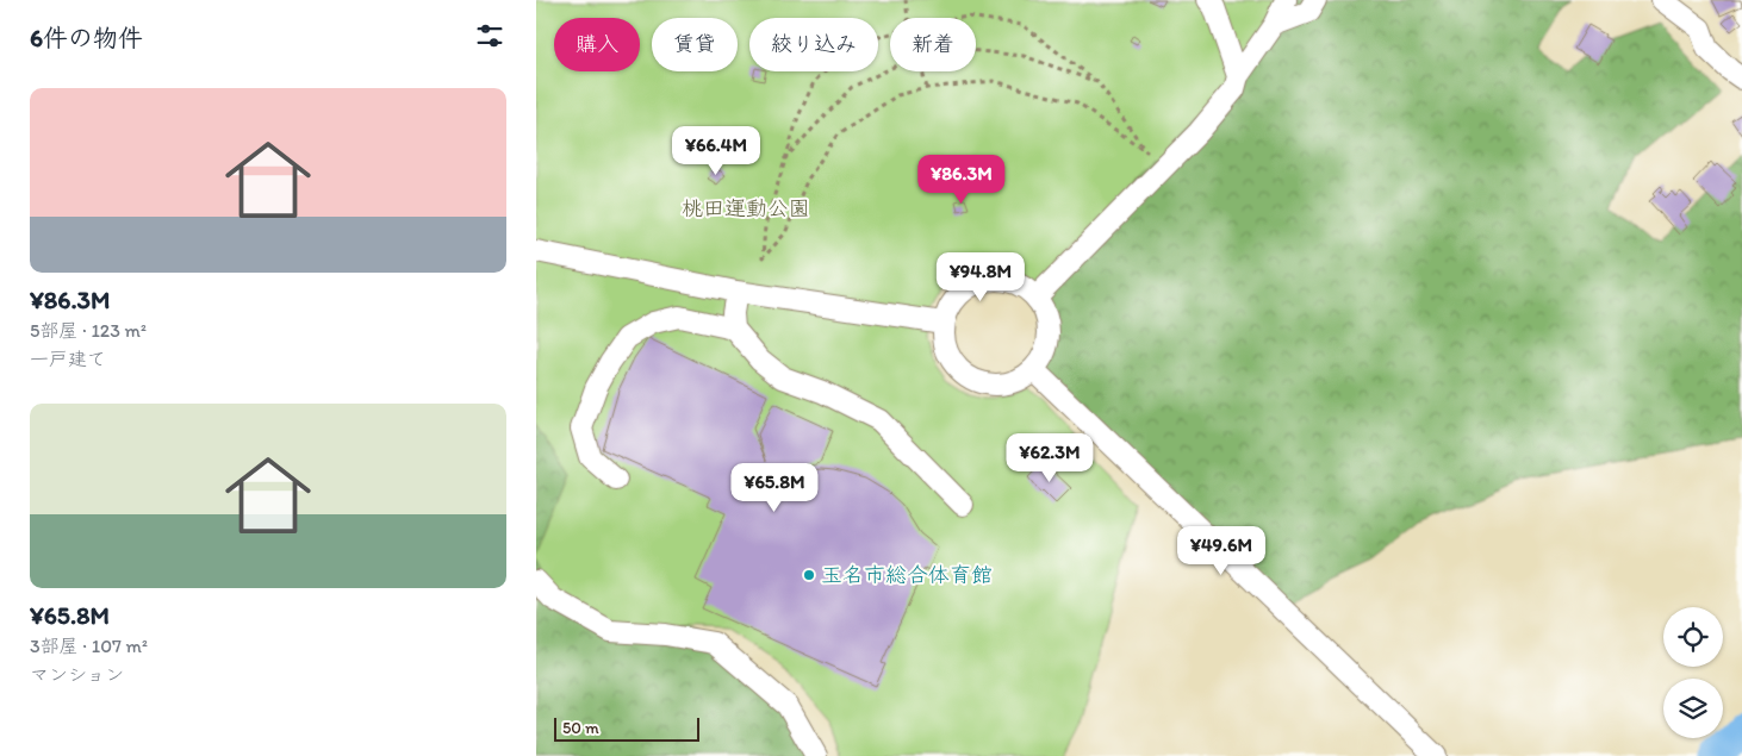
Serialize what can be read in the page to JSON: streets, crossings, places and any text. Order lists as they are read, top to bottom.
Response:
{
  "parks": ["桃田運動公園"],
  "places": ["玉名市総合体育館"],
  "scale_bar": "50 m",
  "page": {
    "heading": "6件の物件",
    "chip": [
      "購入",
      "賃貸",
      "絞り込み",
      "新着"
    ],
    "list": [
      {
        "name": "¥86.3M",
        "note": "5部屋 · 123 m² · 一戸建て"
      },
      {
        "name": "¥65.8M",
        "note": "3部屋 · 107 m² · マンション"
      }
    ],
    "price": [
      "¥66.4M",
      "¥86.3M",
      "¥94.8M",
      "¥62.3M",
      "¥65.8M",
      "¥49.6M"
    ],
    "scale": "50 m"
  }
}
